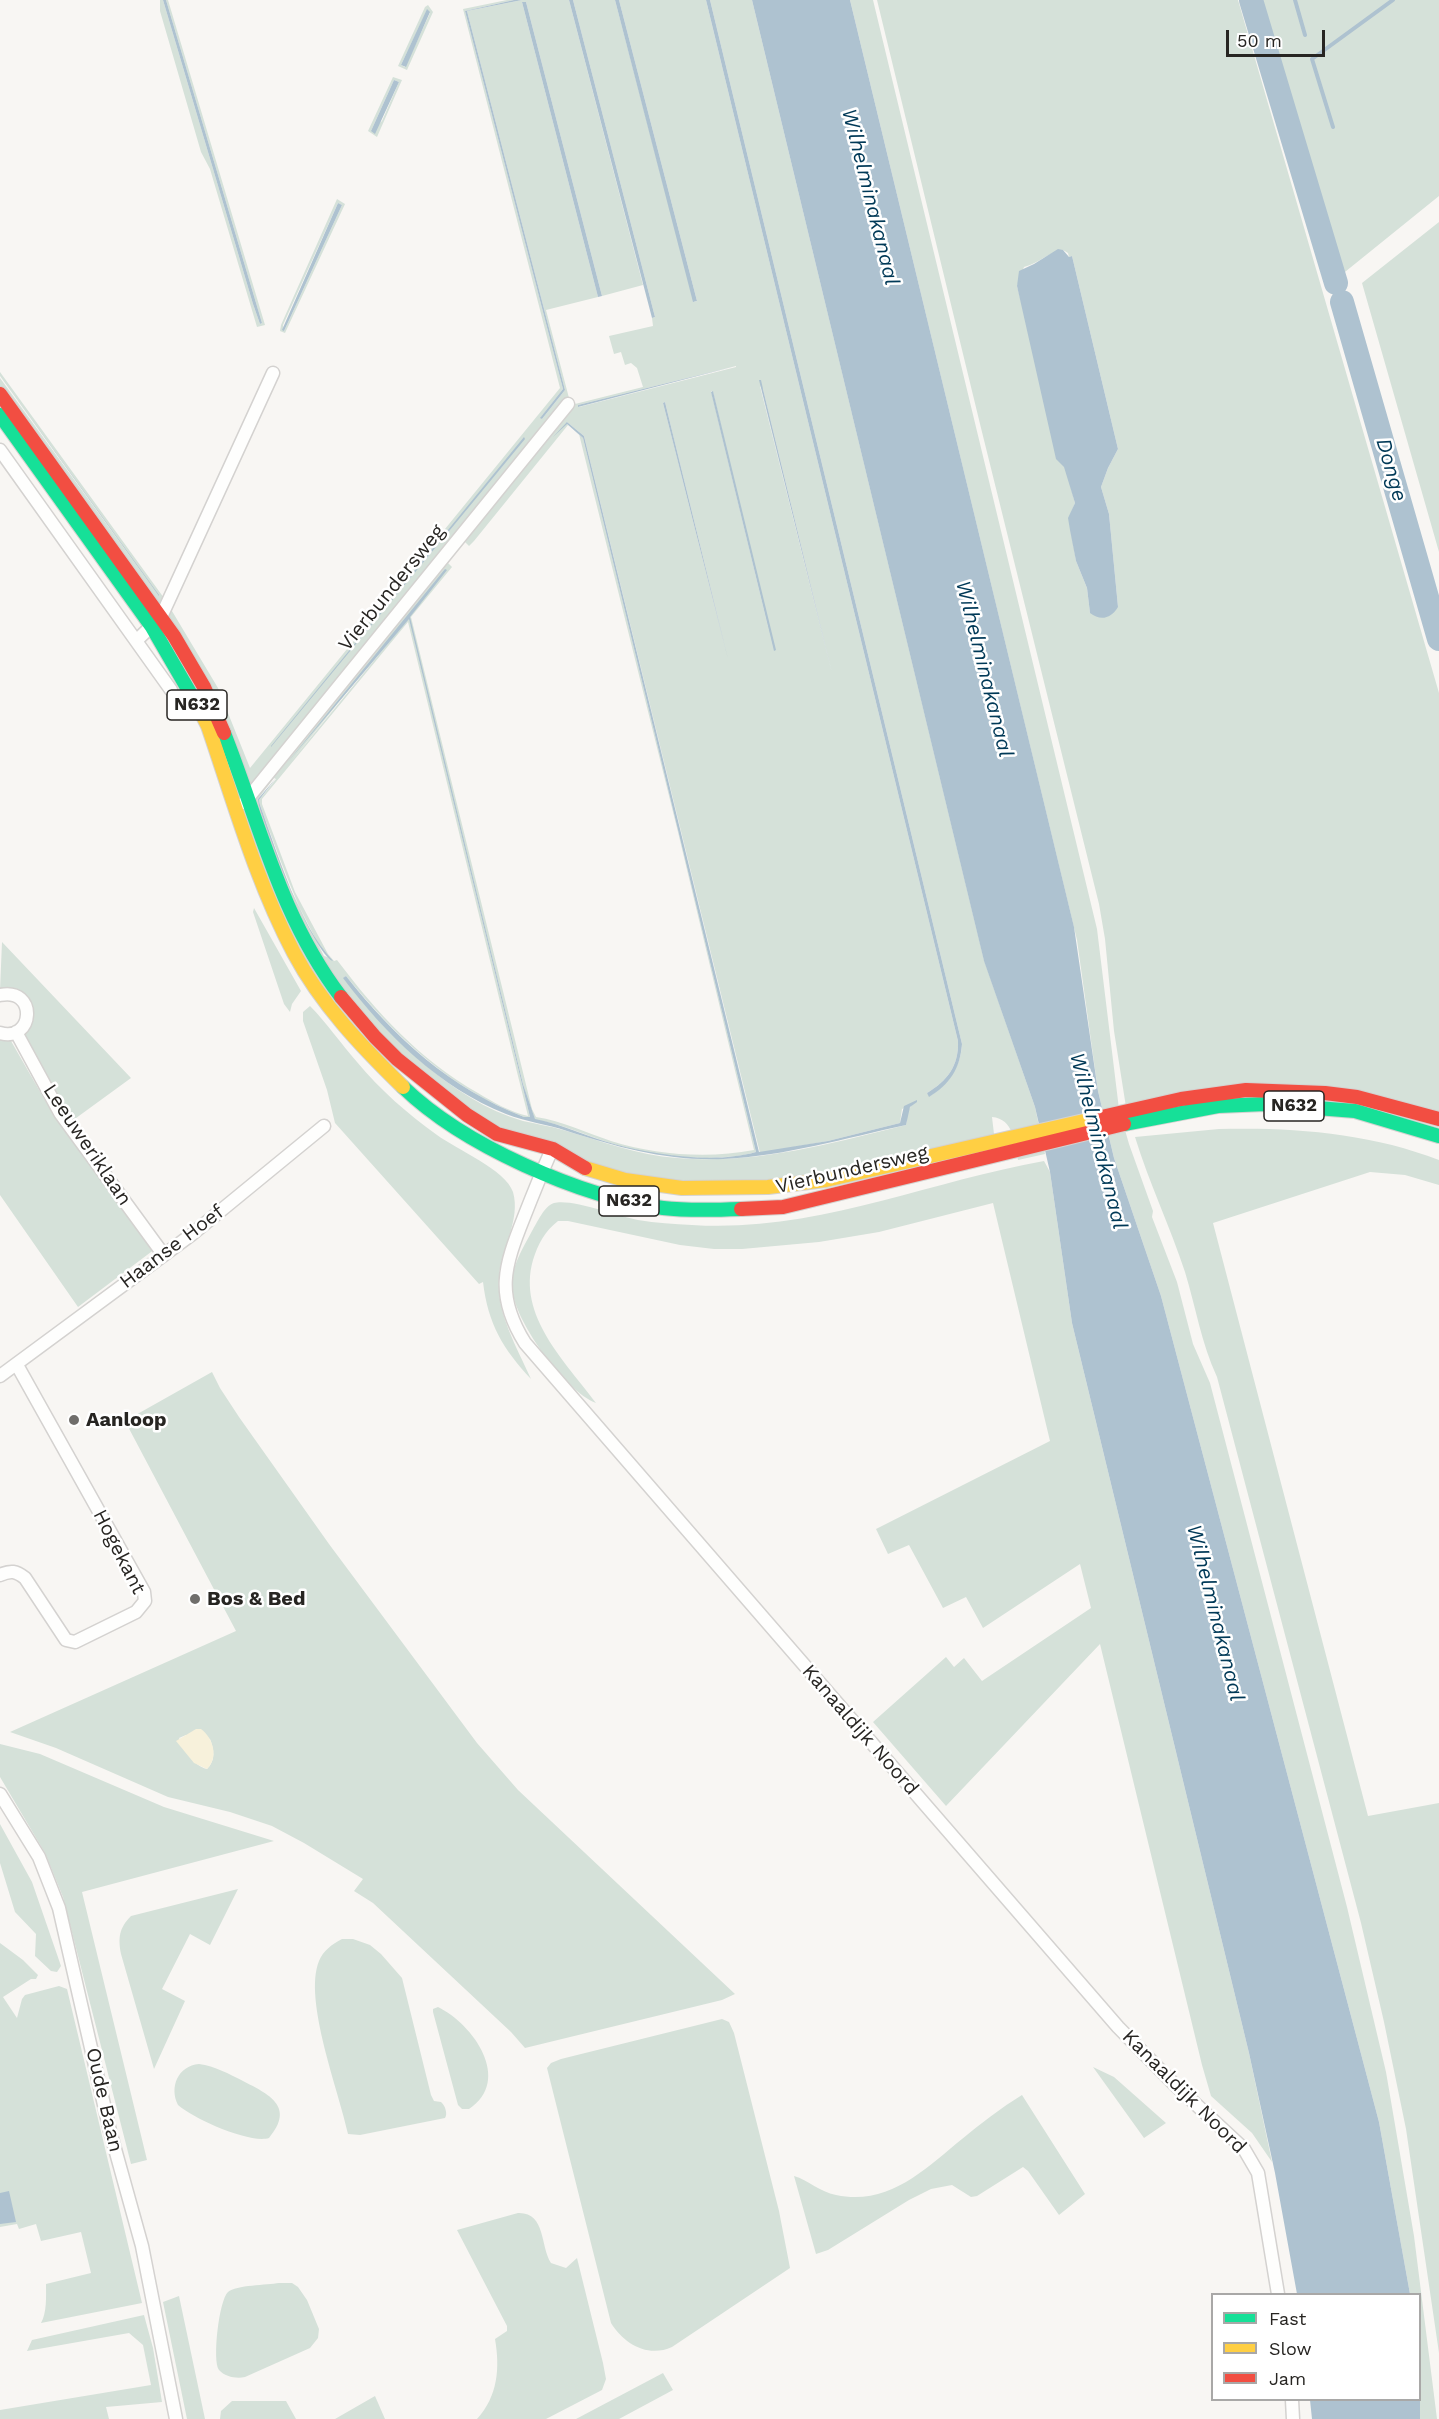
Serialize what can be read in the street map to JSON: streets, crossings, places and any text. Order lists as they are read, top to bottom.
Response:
{
  "streets": {
    "main road": ["Vierbundersweg", "N632"],
    "street": [
      "Leeuweriklaan",
      "Haanse Hoef",
      "Hogekant",
      "Kanaaldijk Noord",
      "Oude Baan"
    ]
  },
  "crossings": [
    ["Vierbundersweg", "Kanaaldijk Noord"],
    ["Leeuweriklaan", "Haanse Hoef"],
    ["Haanse Hoef", "Hogekant"]
  ],
  "water": ["Wilhelminakanaal", "Donge"],
  "places": ["Aanloop", "Bos & Bed"],
  "legend": ["Fast", "Slow", "Jam"],
  "scale_bar": "50 m"
}
